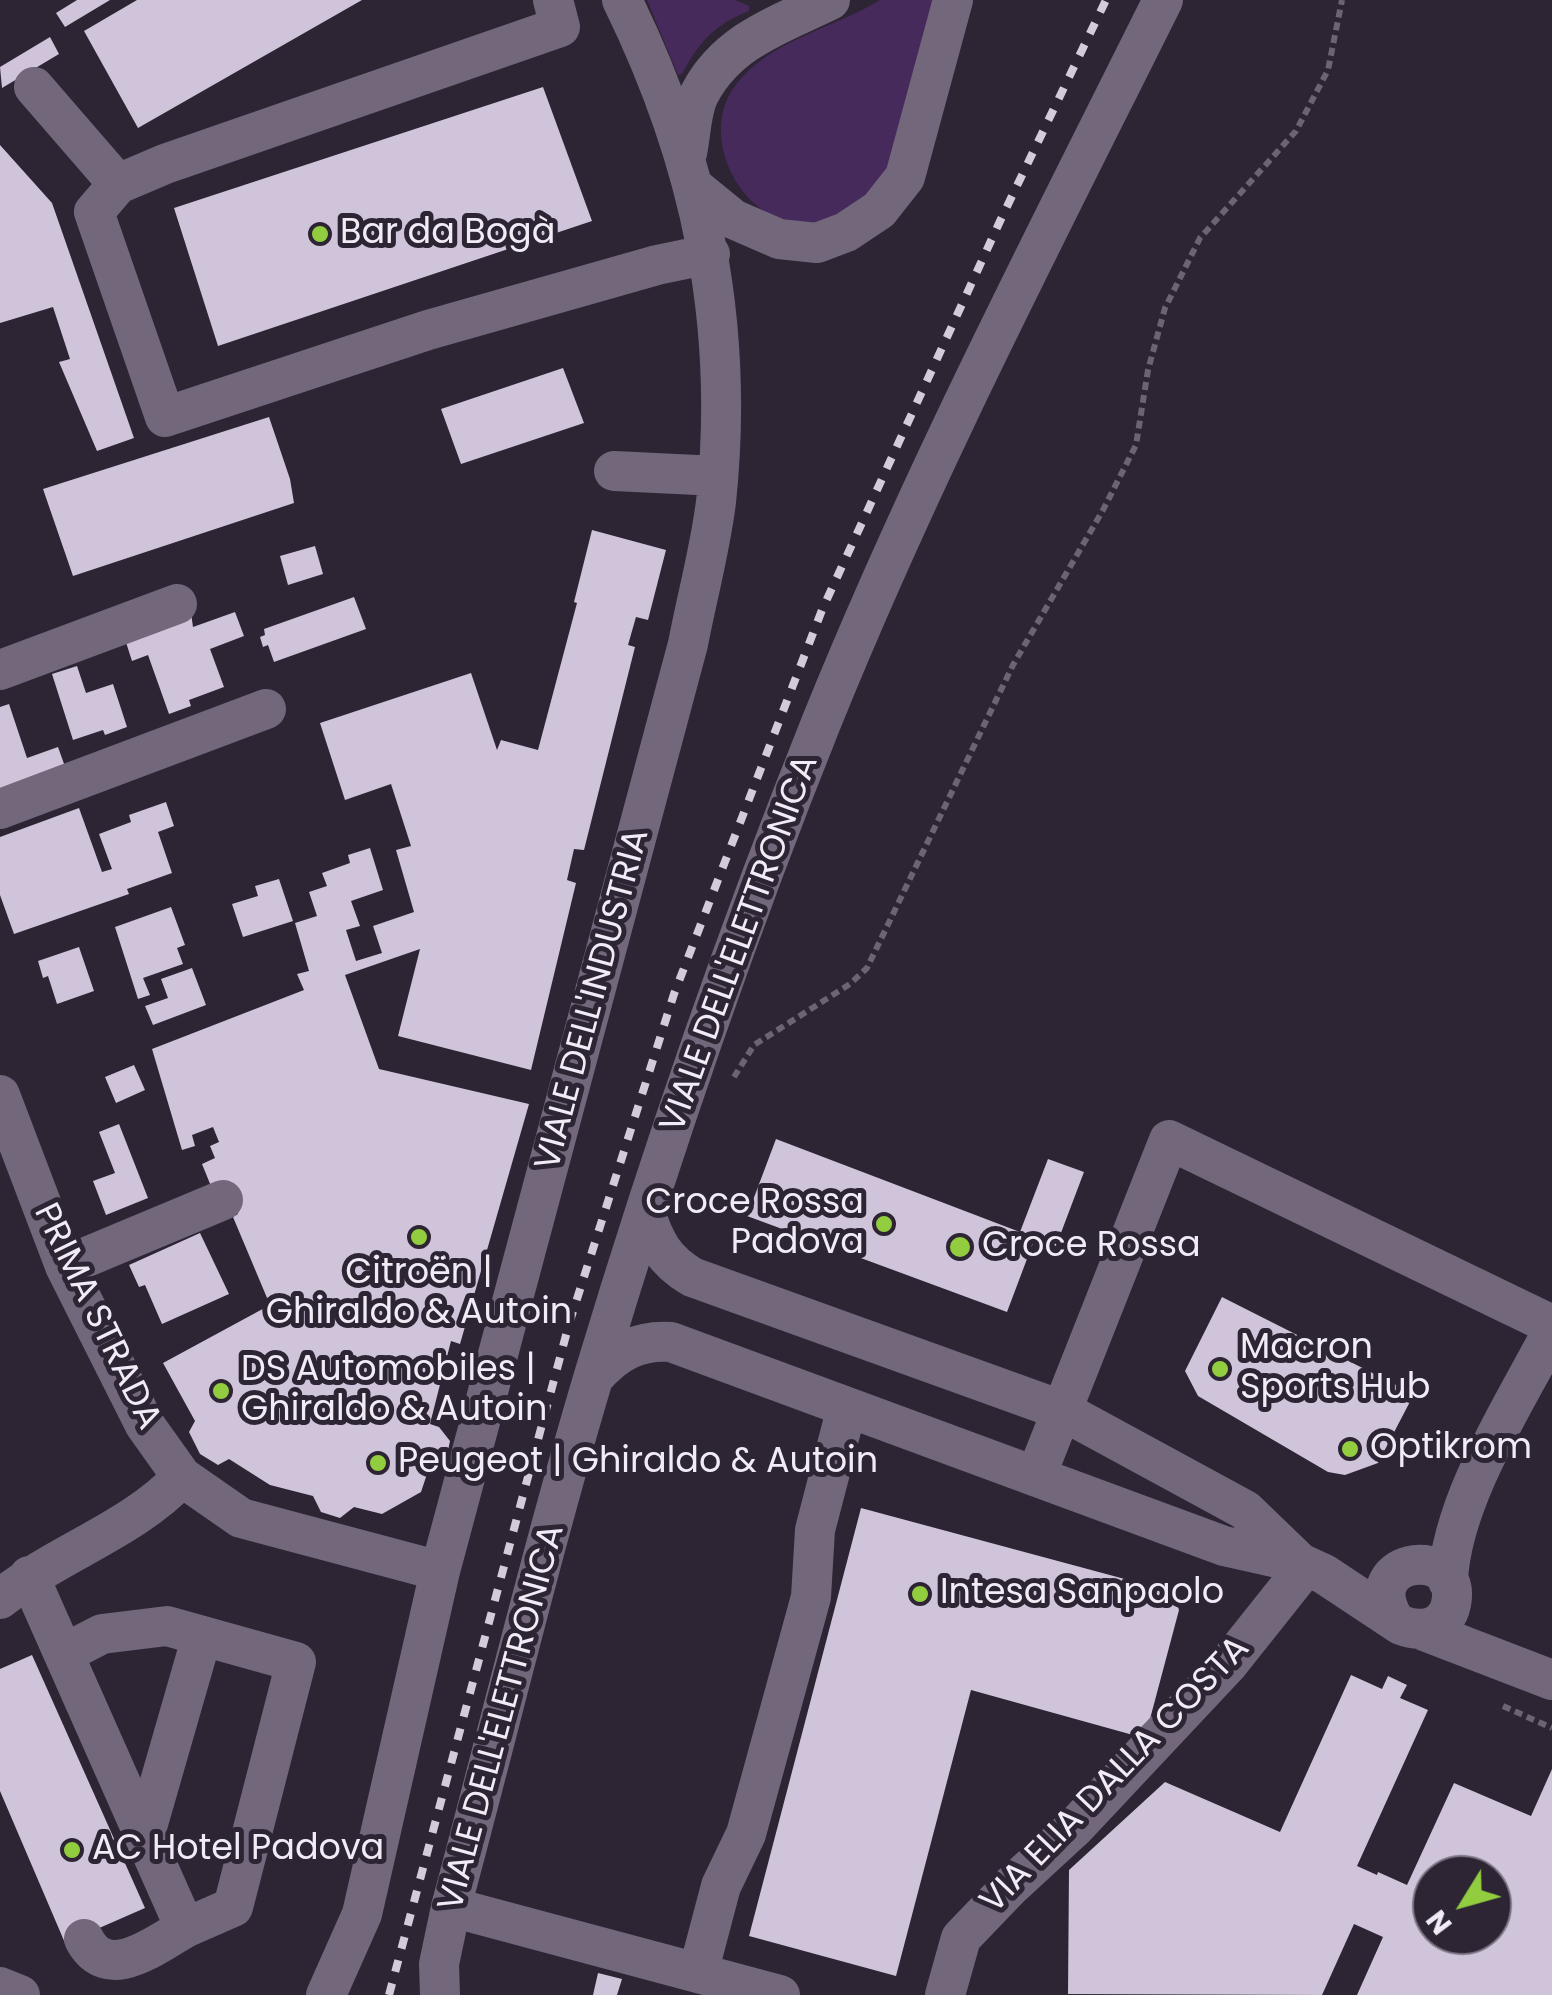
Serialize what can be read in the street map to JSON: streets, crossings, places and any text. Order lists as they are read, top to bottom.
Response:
{
  "streets": {
    "street": [
      "VIALE DELL'ELETTRONICA",
      "VIALE DELL'INDUSTRIA",
      "PRIMA STRADA",
      "VIA ELIA DALLA COSTA"
    ]
  },
  "crossings": [
    ["VIALE DELL'INDUSTRIA", "PRIMA STRADA"]
  ],
  "places": [
    "Bar da Bogà",
    "Croce Rossa Padova",
    "Citroën | Ghiraldo & Autoin",
    "Croce Rossa",
    "Macron Sports Hub",
    "DS Automobiles | Ghiraldo & Autoin",
    "Optikrom",
    "Peugeot | Ghiraldo & Autoin",
    "Intesa Sanpaolo",
    "AC Hotel Padova"
  ],
  "north": "bottom left"
}
